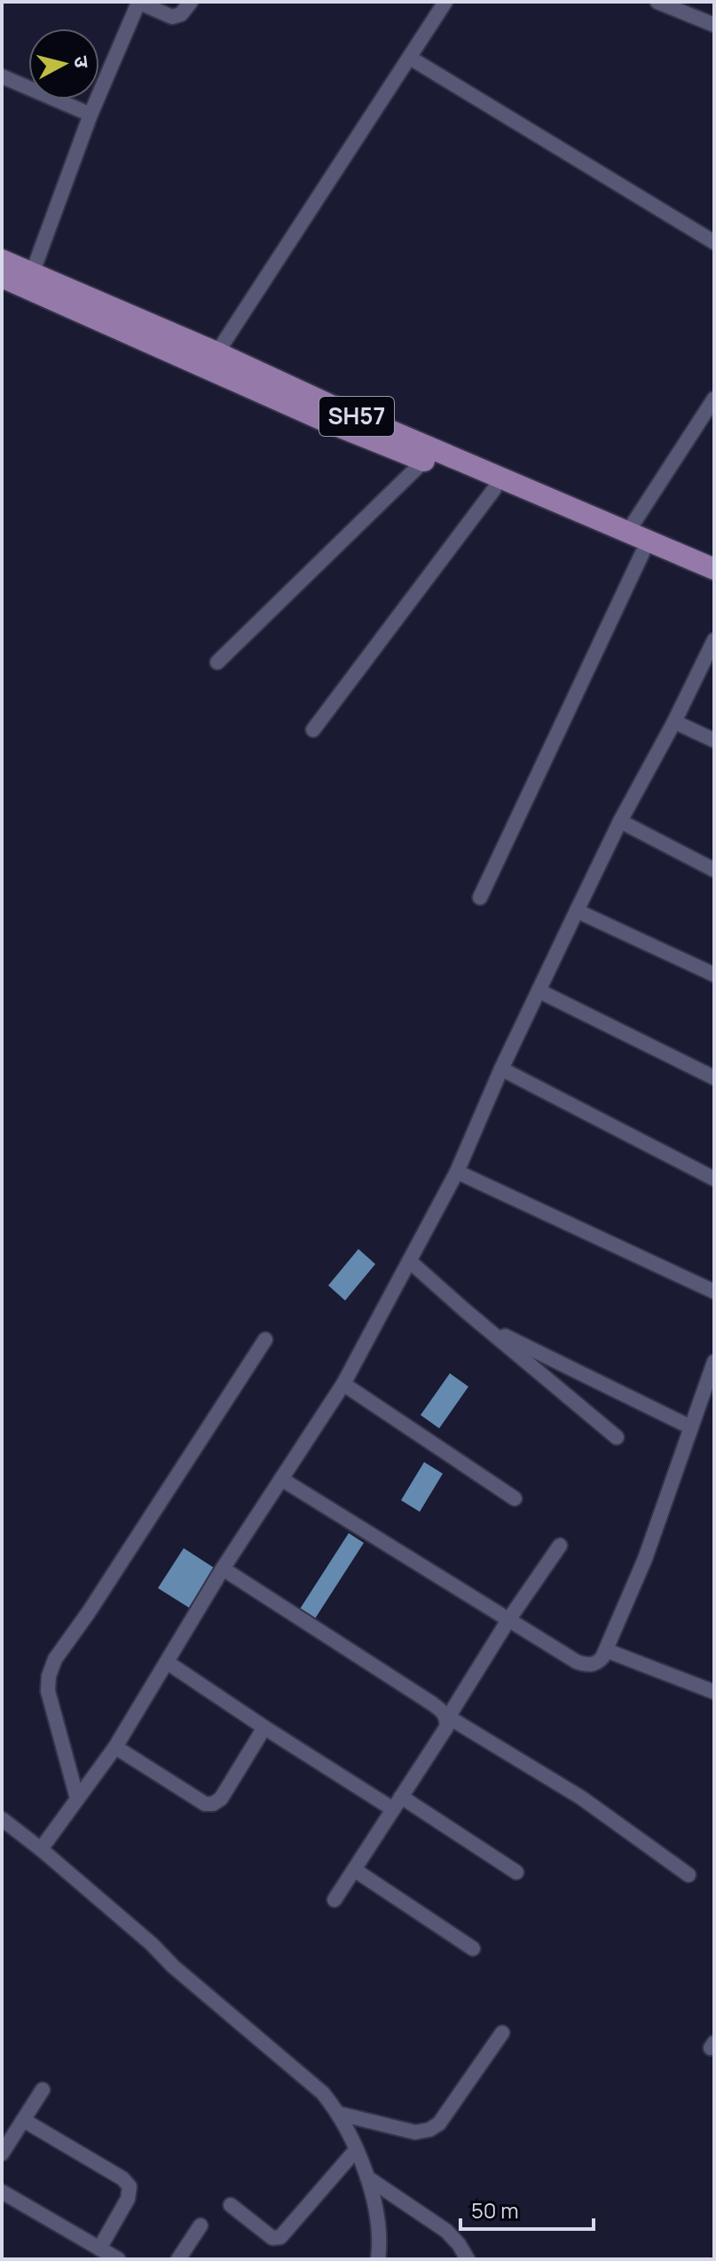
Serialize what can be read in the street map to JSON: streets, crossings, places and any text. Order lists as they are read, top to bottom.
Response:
{
  "streets": {
    "main road": ["SH57"]
  },
  "scale_bar": "50 m",
  "north": "right"
}
